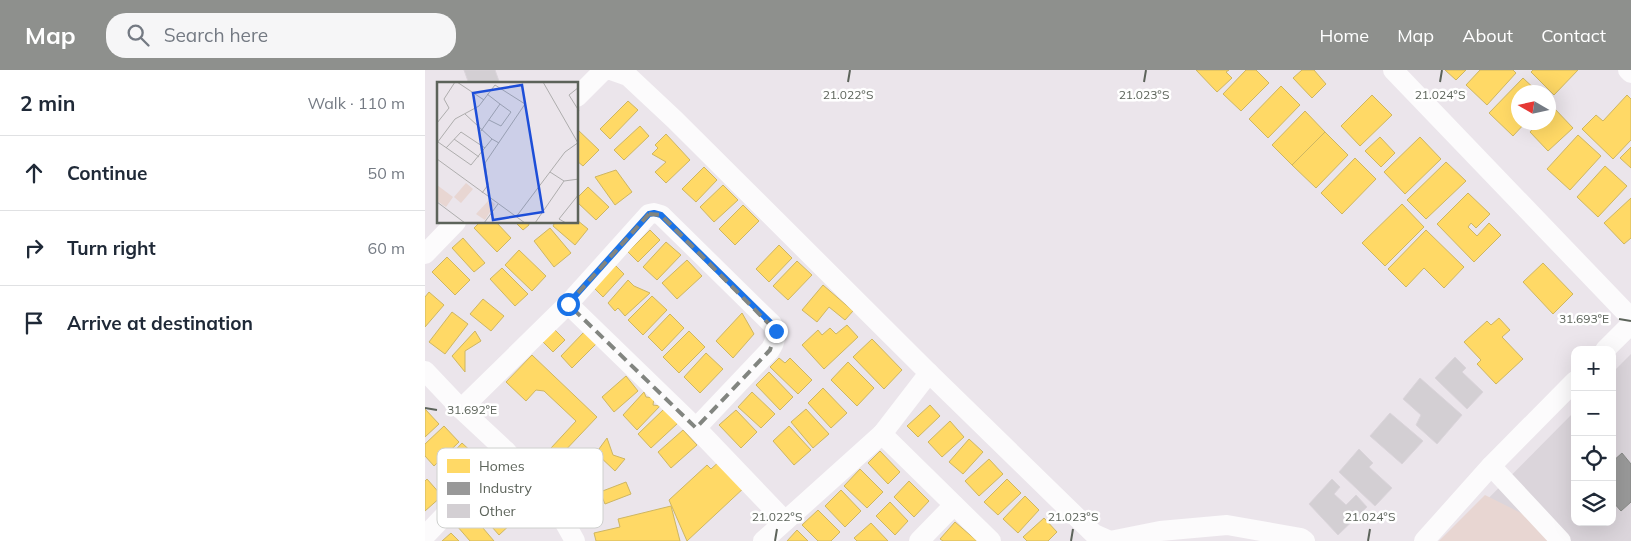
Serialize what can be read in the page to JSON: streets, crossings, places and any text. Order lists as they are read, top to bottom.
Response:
{
  "legend": ["Homes", "Industry", "Other"],
  "north": "left",
  "page": {
    "header": "Map",
    "search": "Search here",
    "nav": [
      "Home",
      "Map",
      "About",
      "Contact"
    ],
    "heading": ["2 min", "Walk · 110 m"],
    "list": [
      ["Continue", "50 m"],
      ["Turn right", "60 m"],
      "Arrive at destination"
    ],
    "map_buttons": ["+", "−"]
  },
  "coordinates": [
    "21.022°S",
    "21.023°S",
    "21.024°S",
    "31.693°E",
    "31.692°E"
  ]
}
